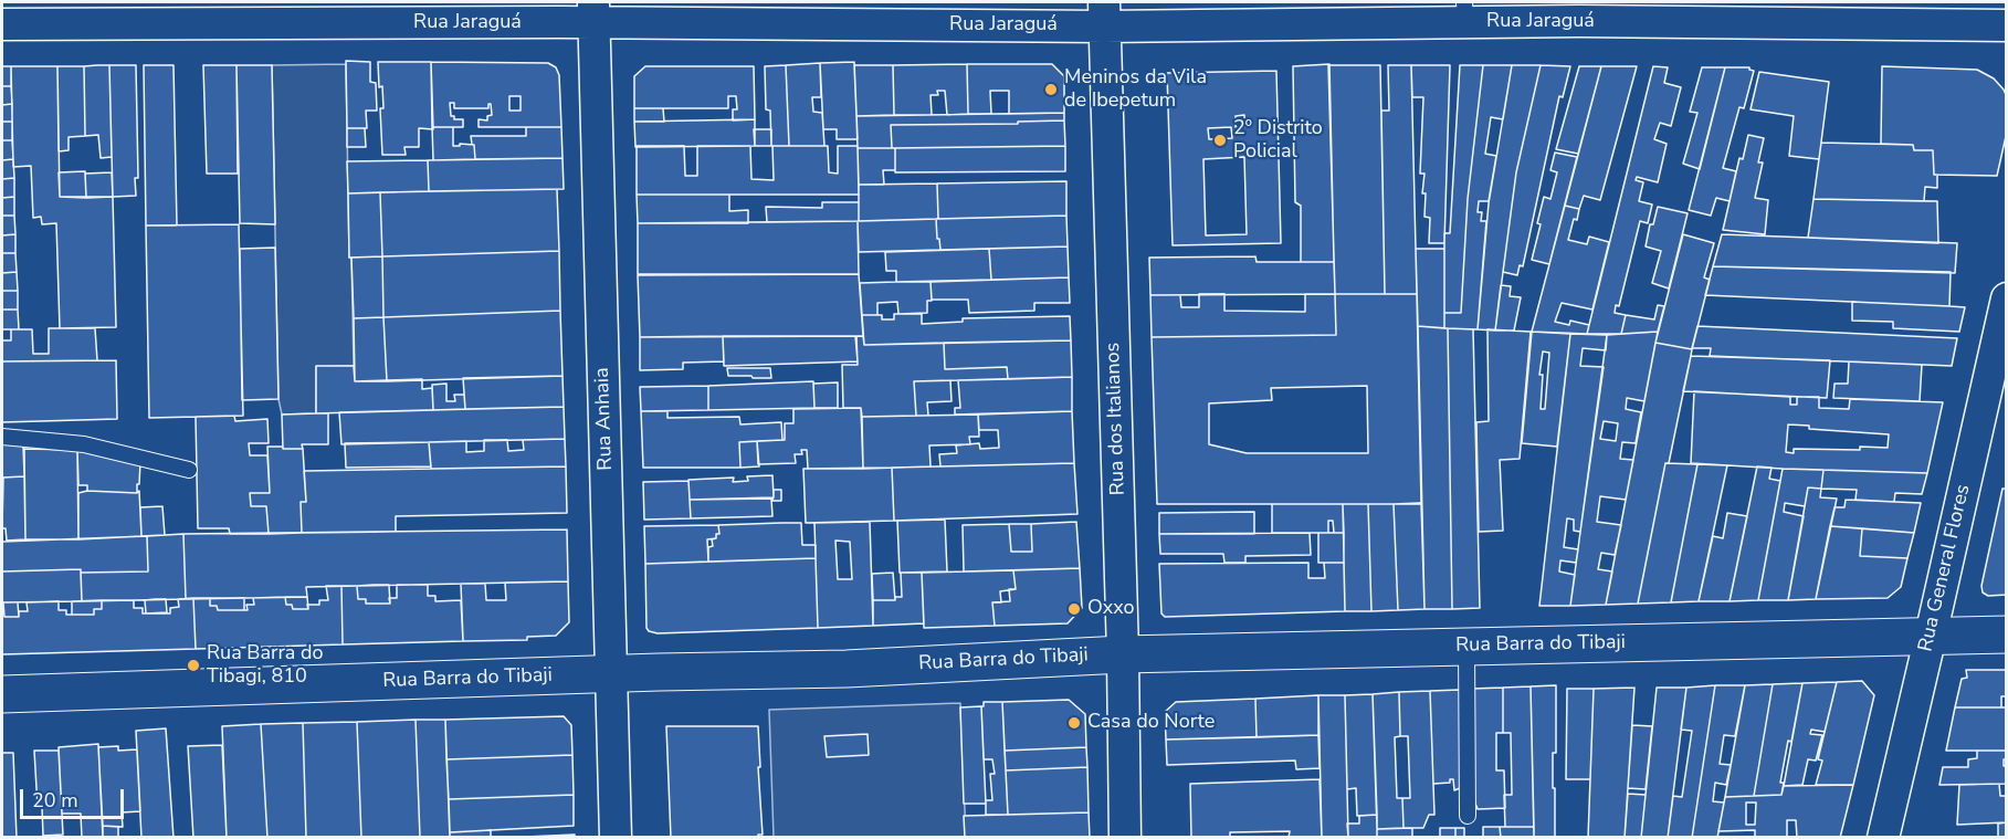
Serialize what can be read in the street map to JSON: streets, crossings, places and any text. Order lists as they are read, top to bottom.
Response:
{
  "streets": {
    "street": [
      "Rua Jaraguá",
      "Rua Anhaia",
      "Rua dos Italianos",
      "Rua General Flores",
      "Rua Barra do Tibaji"
    ]
  },
  "crossings": [
    ["Rua Jaraguá", "Rua Anhaia"],
    ["Rua Jaraguá", "Rua dos Italianos"],
    ["Rua Anhaia", "Rua Barra do Tibaji"],
    ["Rua dos Italianos", "Rua Barra do Tibaji"],
    ["Rua General Flores", "Rua Barra do Tibaji"]
  ],
  "places": [
    "Meninos da Vila de Ibepetum",
    "2º Distrito Policial",
    "Oxxo",
    "Rua Barra do Tibagi, 810",
    "Casa do Norte"
  ],
  "scale_bar": "20 m"
}
